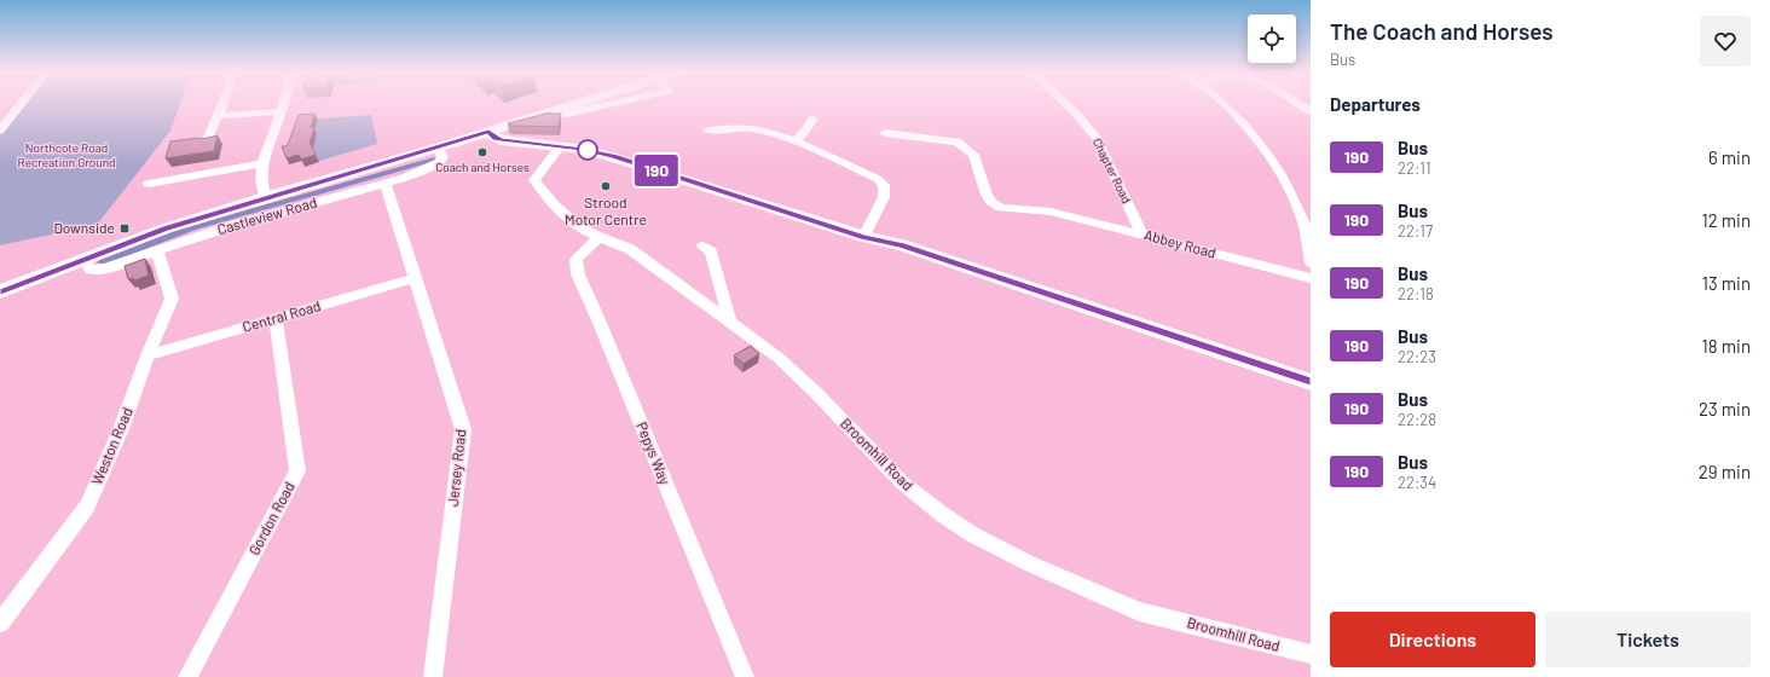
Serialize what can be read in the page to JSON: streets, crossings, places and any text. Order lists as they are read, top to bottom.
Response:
{
  "streets": {
    "street": [
      "Chapter Road",
      "Castleview Road",
      "Abbey Road",
      "Central Road",
      "Weston Road",
      "Pepys Way",
      "Broomhill Road",
      "Jersey Road",
      "Gordon Road"
    ]
  },
  "crossings": [
    ["Chapter Road", "Abbey Road"],
    ["Castleview Road", "Weston Road"],
    ["Castleview Road", "Jersey Road"],
    ["Central Road", "Weston Road"],
    ["Central Road", "Jersey Road"],
    ["Central Road", "Gordon Road"],
    ["Pepys Way", "Broomhill Road"]
  ],
  "parks": ["Northcote Road Recreation Ground"],
  "places": {
    "other": ["Coach and Horses", "Strood Motor Centre"],
    "transit": ["Downside"]
  },
  "lines": ["bus line 190"],
  "page": {
    "on_map": "190",
    "heading": [
      ["The Coach and Horses", "Bus"],
      "Departures"
    ],
    "list": [
      {
        "mark": "190",
        "name": "Bus",
        "note": "22:11",
        "value": "6 min"
      },
      {
        "mark": "190",
        "name": "Bus",
        "note": "22:17",
        "value": "12 min"
      },
      {
        "mark": "190",
        "name": "Bus",
        "note": "22:18",
        "value": "13 min"
      },
      {
        "mark": "190",
        "name": "Bus",
        "note": "22:23",
        "value": "18 min"
      },
      {
        "mark": "190",
        "name": "Bus",
        "note": "22:28",
        "value": "23 min"
      },
      {
        "mark": "190",
        "name": "Bus",
        "note": "22:34",
        "value": "29 min"
      }
    ],
    "buttons": ["Directions", "Tickets"]
  }
}
